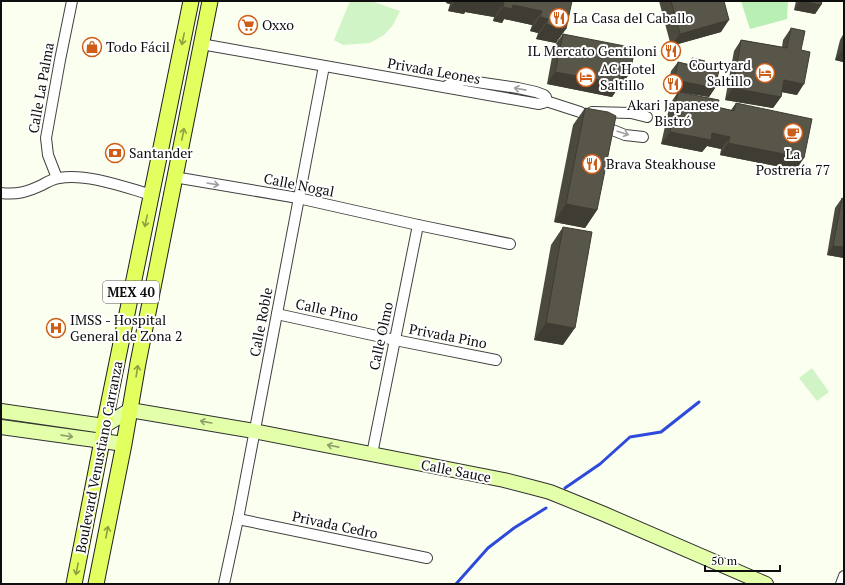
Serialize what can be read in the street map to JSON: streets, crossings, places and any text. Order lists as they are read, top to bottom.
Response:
{
  "streets": {
    "main road": ["MEX 40", "Boulevard Venustiano Carranza"],
    "street": [
      "Privada Leones",
      "Calle La Palma",
      "Calle Nogal",
      "Calle Pino",
      "Calle Roble",
      "Calle Olmo",
      "Privada Pino",
      "Calle Sauce",
      "Privada Cedro"
    ]
  },
  "crossings": [
    ["Privada Leones", "Calle Roble"],
    ["Privada Leones", "Boulevard Venustiano Carranza"],
    ["Calle Nogal", "Calle Roble"],
    ["Calle Nogal", "Calle Olmo"],
    ["Calle Nogal", "Boulevard Venustiano Carranza"],
    ["Calle Pino", "Calle Roble"],
    ["Calle Pino", "Calle Olmo"],
    ["Calle Pino", "Privada Pino"],
    ["Calle Roble", "Calle Sauce"],
    ["Calle Roble", "Privada Cedro"],
    ["Calle Olmo", "Privada Pino"],
    ["Calle Olmo", "Calle Sauce"],
    ["Boulevard Venustiano Carranza", "Calle Sauce"]
  ],
  "one_way": ["Calle Nogal", "Calle Sauce"],
  "places": {
    "restaurant": [
      "La Casa del Caballo",
      "IL Mercato Gentiloni",
      "Akari Japanese Bistró",
      "Brava Steakhouse"
    ],
    "supermarket": ["Oxxo"],
    "shop": ["Todo Fácil"],
    "hotel": ["Courtyard Saltillo", "AC Hotel Saltillo"],
    "cafe": ["La Postrería 77"],
    "bank": ["Santander"],
    "hospital": ["IMSS - Hospital General de Zona 2"]
  },
  "scale_bar": "50 m"
}
